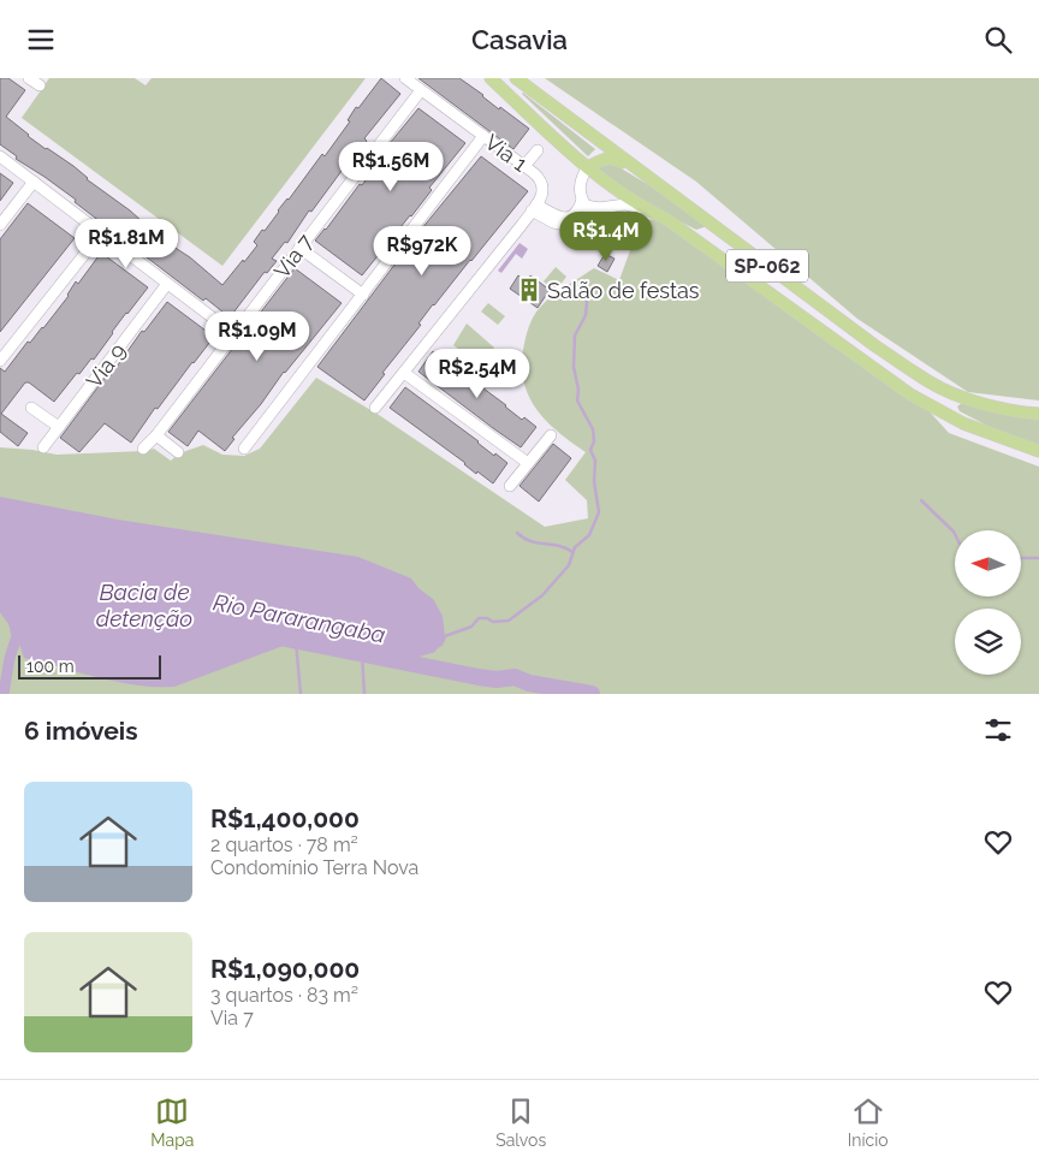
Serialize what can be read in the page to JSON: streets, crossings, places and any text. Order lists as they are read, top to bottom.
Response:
{
  "streets": {
    "main road": ["SP-062"],
    "street": ["Via 1", "Via 7", "Via 9"]
  },
  "crossings": [
    ["Via 1", "Via 7"]
  ],
  "water": ["Bacia de detenção", "Rio Pararangaba"],
  "places": {
    "building": ["Salão de festas"]
  },
  "scale_bar": "100 m",
  "north": "left",
  "page": {
    "header": "Casavia",
    "price": [
      "R$1.56M",
      "R$1.4M",
      "R$1.81M",
      "R$972K",
      "R$1.09M",
      "R$2.54M"
    ],
    "scale": "100 m",
    "heading": "6 imóveis",
    "list": [
      {
        "name": "R$1,400,000",
        "note": "2 quartos · 78 m² · Condomínio Terra Nova"
      },
      {
        "name": "R$1,090,000",
        "note": "3 quartos · 83 m² · Via 7"
      }
    ],
    "tabs": ["Mapa", "Salvos", "Início"]
  }
}
